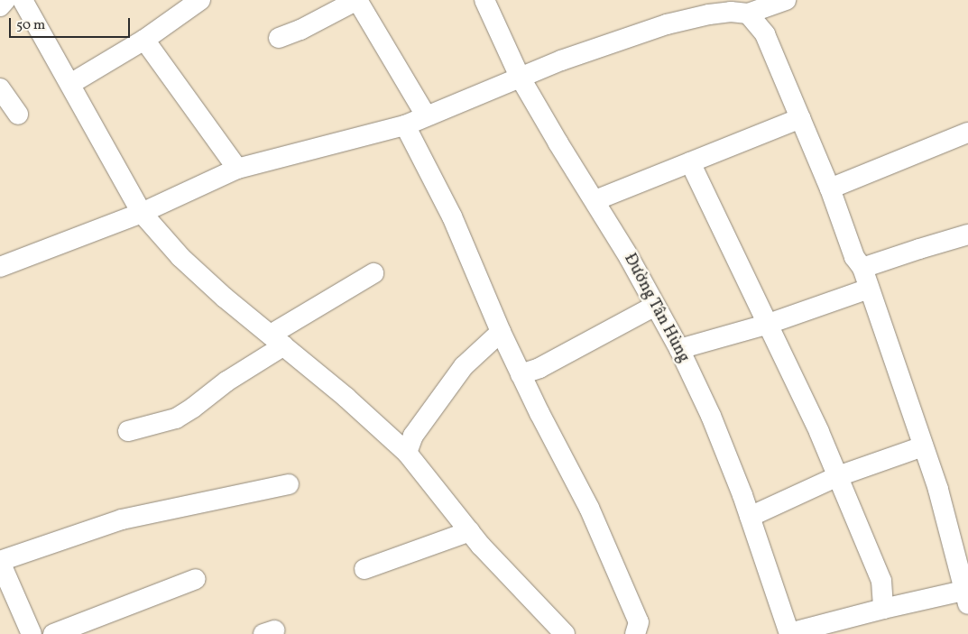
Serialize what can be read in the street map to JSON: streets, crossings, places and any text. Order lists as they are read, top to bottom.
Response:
{
  "streets": {
    "street": ["Đường Tân Hùng"]
  },
  "scale_bar": "50 m"
}
